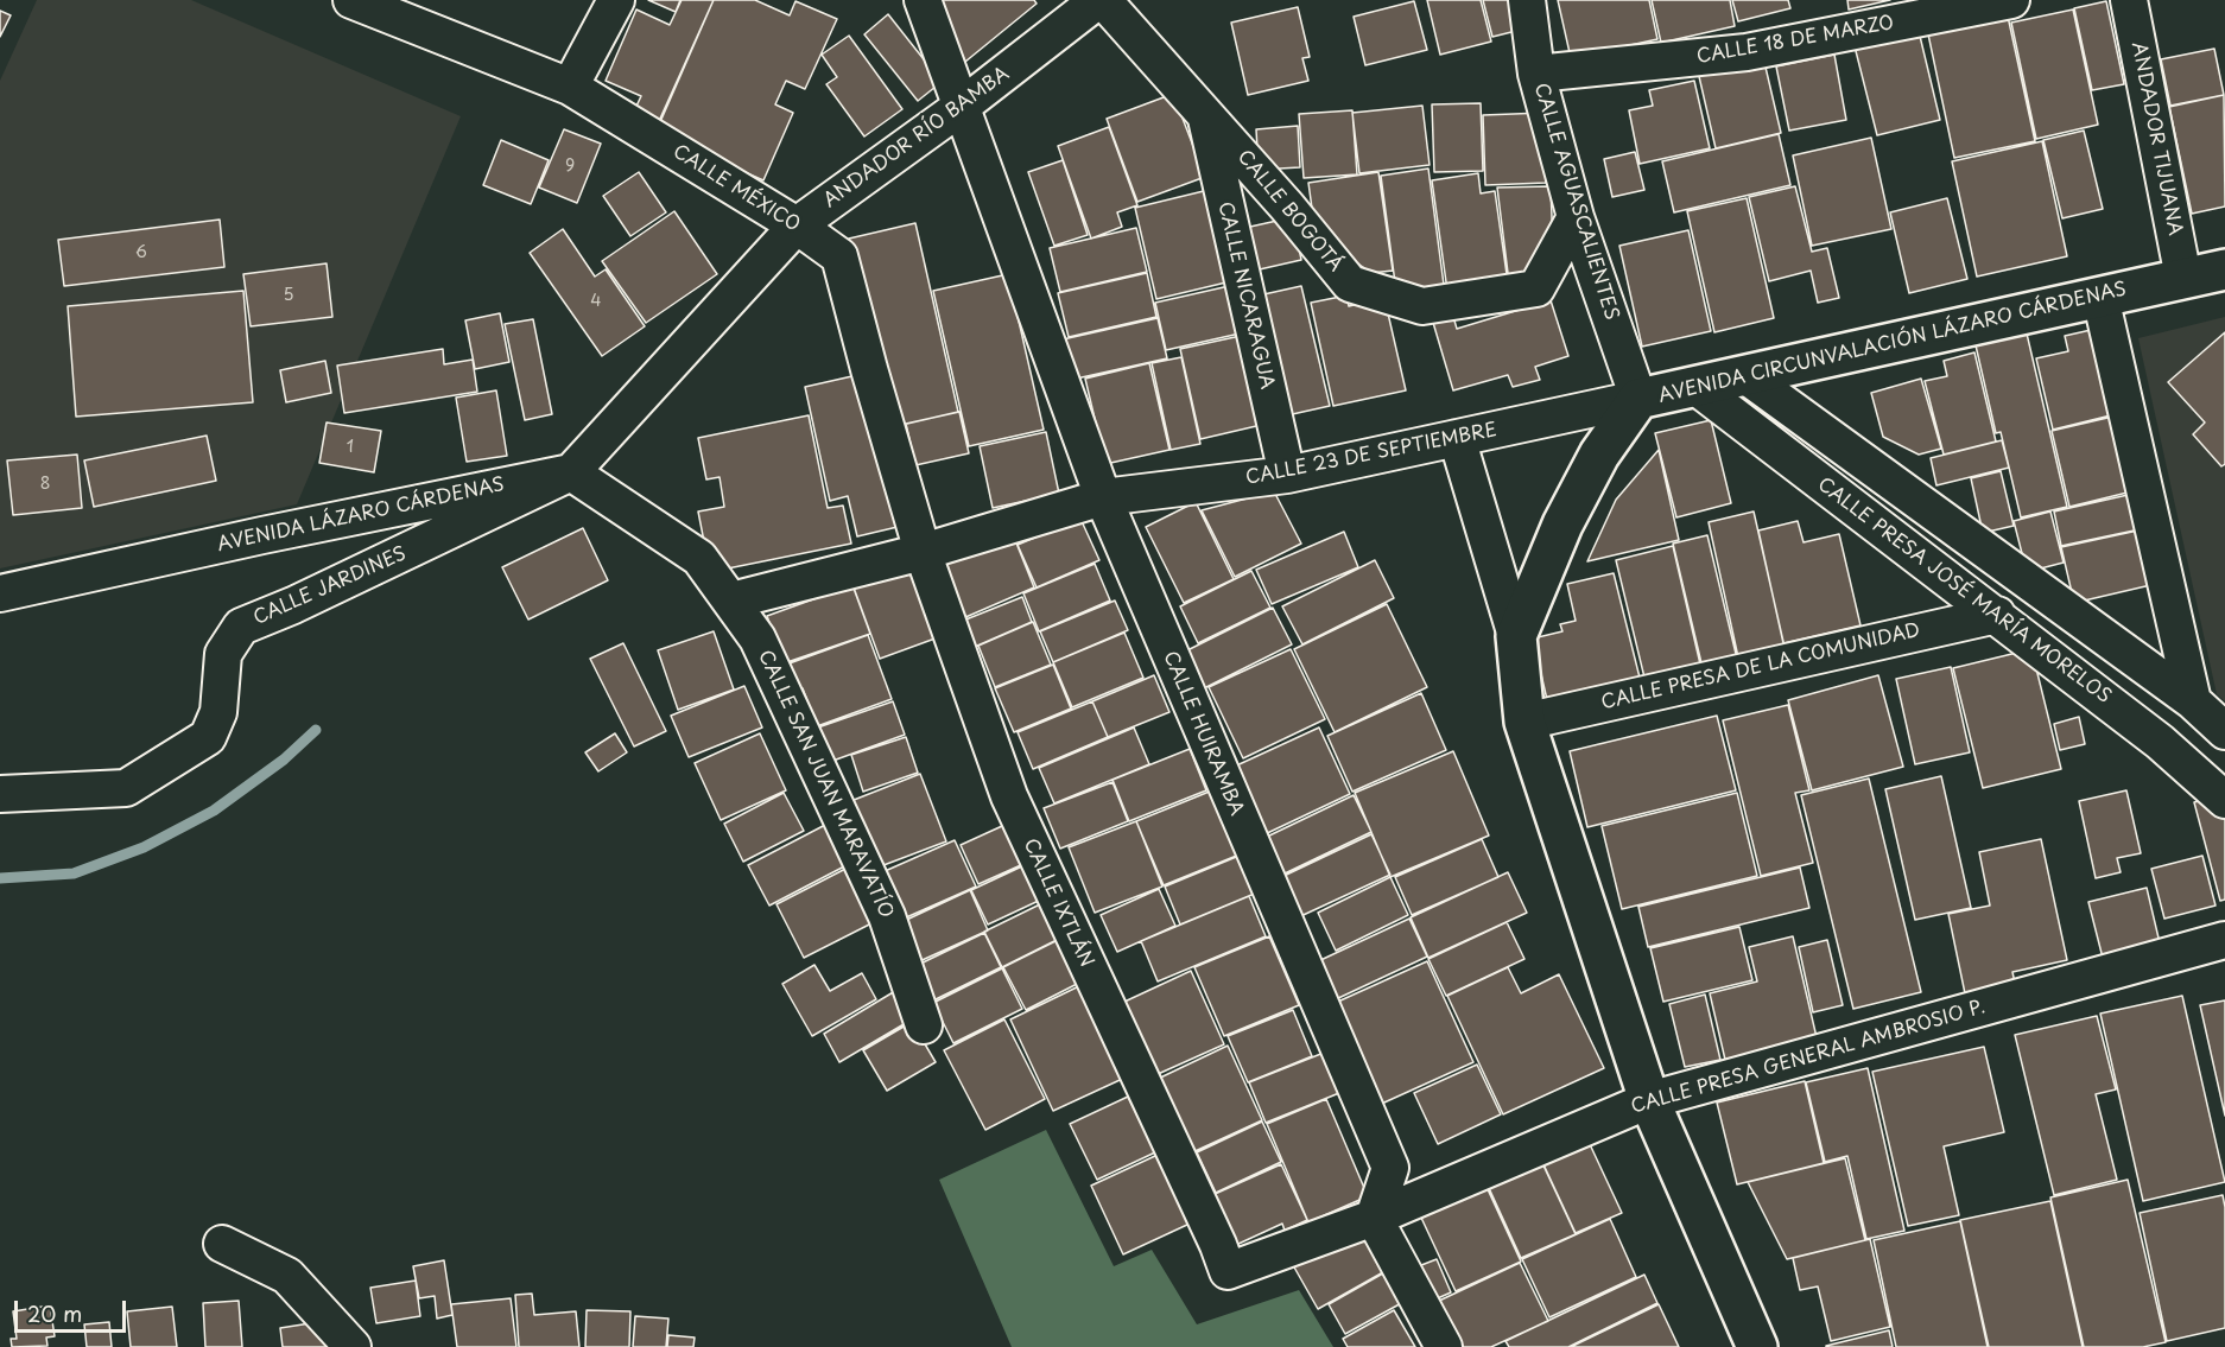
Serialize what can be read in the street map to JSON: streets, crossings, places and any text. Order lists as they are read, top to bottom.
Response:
{
  "streets": {
    "street": [
      "CALLE 18 DE MARZO",
      "ANDADOR RÍO BAMBA",
      "ANDADOR TIJUANA",
      "CALLE MÉXICO",
      "CALLE AGUASCALIENTES",
      "CALLE BOGOTÁ",
      "CALLE NICARAGUA",
      "AVENIDA CIRCUNVALACIÓN LÁZARO CÁRDENAS",
      "CALLE 23 DE SEPTIEMBRE",
      "AVENIDA LÁZARO CÁRDENAS",
      "CALLE JARDINES",
      "CALLE PRESA JOSÉ MARÍA MORELOS",
      "CALLE PRESA DE LA COMUNIDAD",
      "CALLE HUIRAMBA",
      "CALLE SAN JUAN MARAVATÍO",
      "CALLE IXTLÁN",
      "CALLE PRESA GENERAL AMBROSIO P."
    ]
  },
  "crossings": [
    ["CALLE 18 DE MARZO", "CALLE AGUASCALIENTES"],
    ["ANDADOR RÍO BAMBA", "CALLE MÉXICO"],
    ["ANDADOR RÍO BAMBA", "CALLE BOGOTÁ"],
    ["ANDADOR RÍO BAMBA", "AVENIDA LÁZARO CÁRDENAS"],
    ["ANDADOR RÍO BAMBA", "CALLE JARDINES"],
    ["ANDADOR RÍO BAMBA", "CALLE HUIRAMBA"],
    ["ANDADOR RÍO BAMBA", "CALLE SAN JUAN MARAVATÍO"],
    ["ANDADOR TIJUANA", "AVENIDA CIRCUNVALACIÓN LÁZARO CÁRDENAS"],
    ["CALLE MÉXICO", "CALLE 23 DE SEPTIEMBRE"],
    ["CALLE MÉXICO", "CALLE IXTLÁN"],
    ["CALLE AGUASCALIENTES", "CALLE BOGOTÁ"],
    ["CALLE AGUASCALIENTES", "AVENIDA CIRCUNVALACIÓN LÁZARO CÁRDENAS"],
    ["CALLE AGUASCALIENTES", "CALLE 23 DE SEPTIEMBRE"],
    ["CALLE BOGOTÁ", "CALLE NICARAGUA"],
    ["CALLE NICARAGUA", "CALLE 23 DE SEPTIEMBRE"],
    ["AVENIDA CIRCUNVALACIÓN LÁZARO CÁRDENAS", "CALLE 23 DE SEPTIEMBRE"],
    ["AVENIDA CIRCUNVALACIÓN LÁZARO CÁRDENAS", "CALLE PRESA JOSÉ MARÍA MORELOS"],
    ["AVENIDA CIRCUNVALACIÓN LÁZARO CÁRDENAS", "CALLE PRESA DE LA COMUNIDAD"],
    ["AVENIDA CIRCUNVALACIÓN LÁZARO CÁRDENAS", "CALLE PRESA GENERAL AMBROSIO P."],
    ["CALLE 23 DE SEPTIEMBRE", "CALLE HUIRAMBA"],
    ["CALLE 23 DE SEPTIEMBRE", "CALLE SAN JUAN MARAVATÍO"],
    ["CALLE 23 DE SEPTIEMBRE", "CALLE IXTLÁN"],
    ["AVENIDA LÁZARO CÁRDENAS", "CALLE JARDINES"],
    ["AVENIDA LÁZARO CÁRDENAS", "CALLE SAN JUAN MARAVATÍO"],
    ["CALLE JARDINES", "CALLE SAN JUAN MARAVATÍO"],
    ["CALLE PRESA JOSÉ MARÍA MORELOS", "CALLE PRESA DE LA COMUNIDAD"],
    ["CALLE HUIRAMBA", "CALLE PRESA GENERAL AMBROSIO P."],
    ["CALLE IXTLÁN", "CALLE PRESA GENERAL AMBROSIO P."]
  ],
  "house_numbers": [
    "9",
    "6",
    "5",
    "4",
    "1",
    "8"
  ],
  "scale_bar": "20 m"
}
